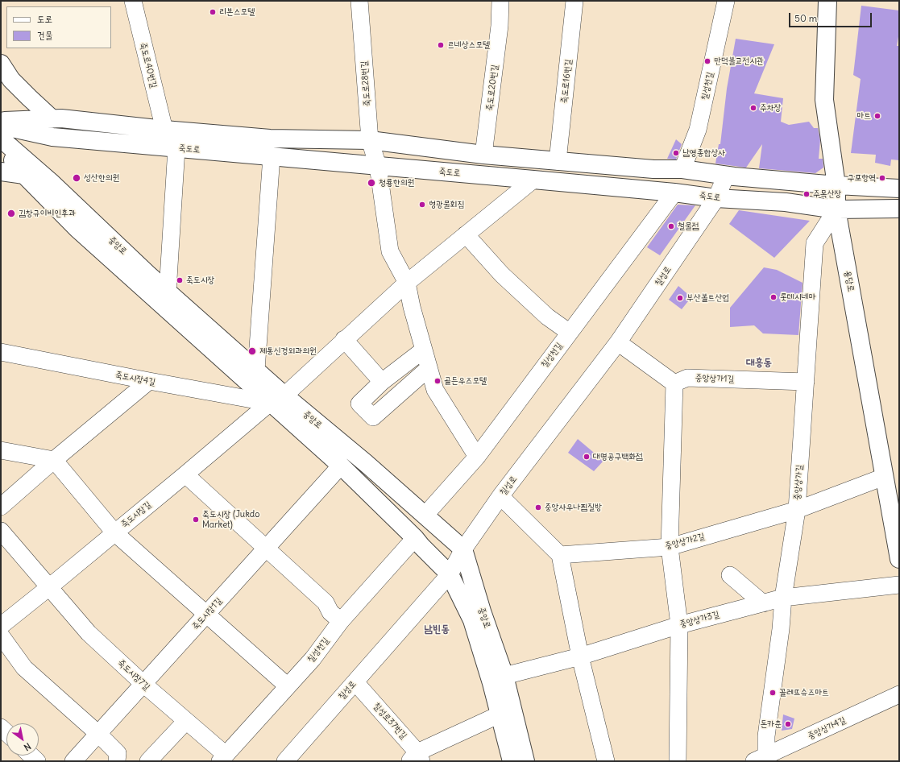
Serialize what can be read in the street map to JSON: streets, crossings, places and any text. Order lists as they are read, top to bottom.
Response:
{
  "streets": {
    "main road": ["죽도로", "중앙로", "용당로"],
    "street": [
      "죽도로40번길",
      "죽도로16번길",
      "죽도로28번길",
      "칠성천길",
      "죽도로20번길",
      "칠성로",
      "죽도시장4길",
      "중앙상가1길",
      "중앙상가길",
      "죽도시장길",
      "중앙상가2길",
      "죽도시장1길",
      "중앙상가3길",
      "죽도시장7길",
      "칠성로37번길",
      "중앙상가4길"
    ]
  },
  "crossings": [
    ["죽도로40번길", "죽도로"],
    ["죽도로16번길", "죽도로"],
    ["죽도로28번길", "칠성천길"],
    ["죽도로28번길", "죽도로"],
    ["죽도로28번길", "죽도시장길"],
    ["칠성천길", "죽도로"],
    ["칠성천길", "중앙로"],
    ["칠성천길", "죽도시장7길"],
    ["죽도로20번길", "죽도로"],
    ["죽도로", "칠성로"],
    ["죽도로", "용당로"],
    ["죽도로", "중앙상가길"],
    ["죽도로", "죽도시장길"],
    ["중앙로", "칠성로"],
    ["중앙로", "죽도시장4길"],
    ["중앙로", "죽도시장길"],
    ["중앙로", "죽도시장1길"],
    ["중앙로", "중앙상가3길"],
    ["칠성로", "칠성로37번길"],
    ["용당로", "중앙상가길"],
    ["용당로", "중앙상가2길"],
    ["죽도시장4길", "죽도시장길"],
    ["중앙상가1길", "중앙상가길"],
    ["중앙상가길", "중앙상가2길"],
    ["중앙상가길", "중앙상가3길"],
    ["중앙상가길", "중앙상가4길"],
    ["죽도시장길", "죽도시장7길"],
    ["죽도시장1길", "죽도시장7길"]
  ],
  "districts": ["대흥동", "남빈동"],
  "places": [
    "리본스모텔",
    "르네상스모텔",
    "만덕불교전시관",
    "주차장",
    "마트",
    "남영종합상사",
    "성산한의원",
    "구포항역",
    "청룡한의원",
    "주목산장",
    "형광물회집",
    "김창규이비인후과",
    "철물점",
    "죽도시장",
    "롯데시네마",
    "부산볼트산업",
    "제통신경외과의원",
    "골든우즈모텔",
    "대명공구백화점",
    "중앙사우나찜질방",
    "죽도시장 (Jukdo Market)",
    "꼴레뜨슈즈마트",
    "돈카춘"
  ],
  "legend": ["도로", "건물"],
  "scale_bar": "50 m",
  "north": "bottom right"
}
